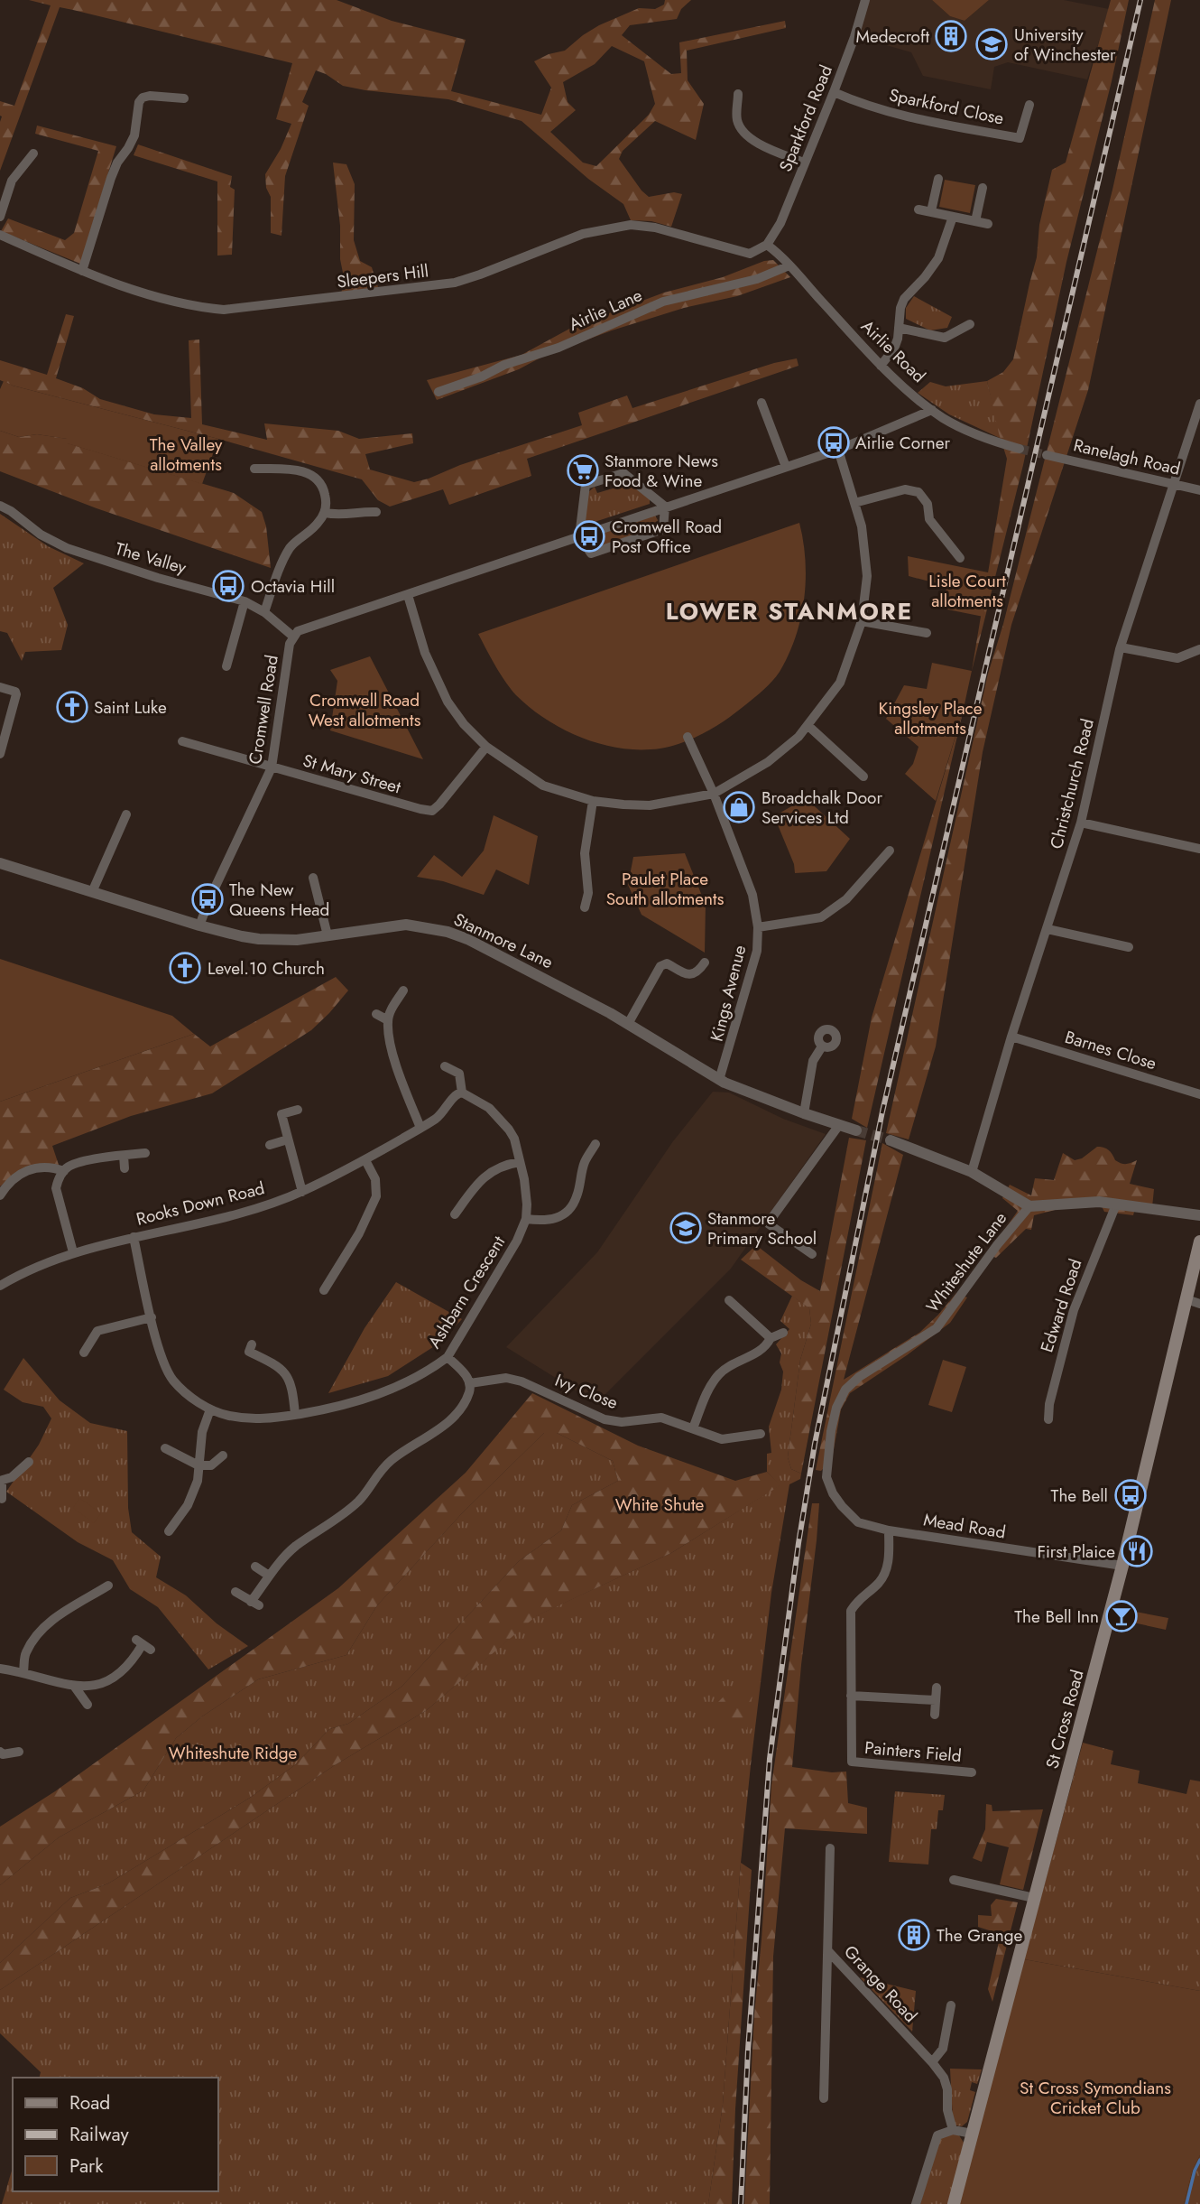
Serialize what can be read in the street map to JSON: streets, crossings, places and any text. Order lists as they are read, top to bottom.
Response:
{
  "streets": {
    "main road": ["St Cross Road"],
    "street": [
      "Sparkford Close",
      "Sparkford Road",
      "Sleepers Hill",
      "Airlie Lane",
      "Airlie Road",
      "Ranelagh Road",
      "The Valley",
      "Cromwell Road",
      "St Mary Street",
      "Christchurch Road",
      "Stanmore Lane",
      "Kings Avenue",
      "Barnes Close",
      "Rooks Down Road",
      "Whiteshute Lane",
      "Ashbarn Crescent",
      "Edward Road",
      "Ivy Close",
      "Mead Road",
      "Painters Field",
      "Grange Road"
    ]
  },
  "crossings": [
    ["Sparkford Close", "Sparkford Road"],
    ["Sparkford Road", "Sleepers Hill"],
    ["Sparkford Road", "Airlie Road"],
    ["Sleepers Hill", "Airlie Road"],
    ["Airlie Lane", "Airlie Road"],
    ["Airlie Road", "Cromwell Road"],
    ["Ranelagh Road", "Christchurch Road"],
    ["The Valley", "Cromwell Road"],
    ["Cromwell Road", "St Mary Street"],
    ["Cromwell Road", "Stanmore Lane"],
    ["Christchurch Road", "Barnes Close"],
    ["Stanmore Lane", "Kings Avenue"],
    ["Rooks Down Road", "Ashbarn Crescent"],
    ["Whiteshute Lane", "Mead Road"],
    ["Mead Road", "St Cross Road"]
  ],
  "districts": ["LOWER STANMORE"],
  "parks": [
    "The Valley allotments",
    "Lisle Court allotments",
    "Cromwell Road West allotments",
    "Kingsley Place allotments",
    "Paulet Place South allotments",
    "White Shute",
    "Whiteshute Ridge",
    "St Cross Symondians Cricket Club"
  ],
  "places": {
    "building": ["Medecroft", "The Grange"],
    "school or university": ["University of Winchester", "Stanmore Primary School"],
    "bus stop": [
      "Airlie Corner",
      "Cromwell Road Post Office",
      "Octavia Hill",
      "The New Queens Head",
      "The Bell"
    ],
    "supermarket": ["Stanmore News Food & Wine"],
    "church": ["Saint Luke", "Level.10 Church"],
    "shop": ["Broadchalk Door Services Ltd"],
    "restaurant": ["First Plaice"],
    "bar": ["The Bell Inn"]
  },
  "legend": ["Road", "Railway", "Park"]
}
